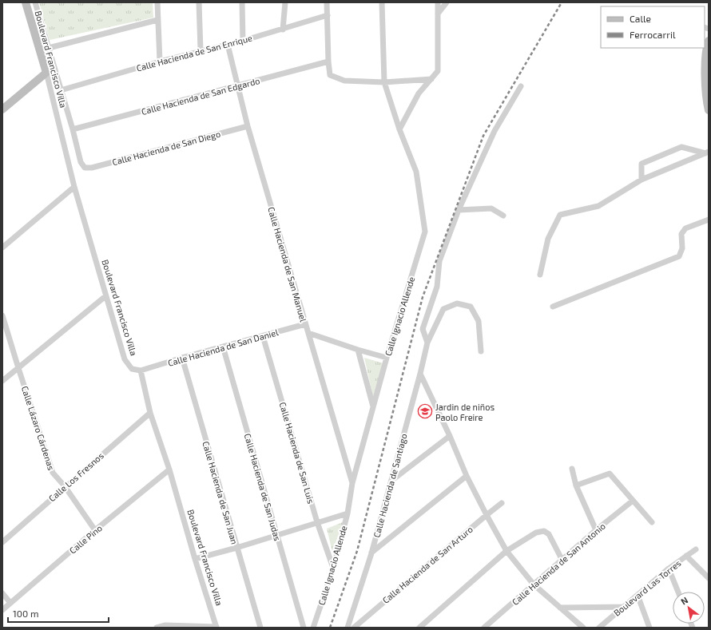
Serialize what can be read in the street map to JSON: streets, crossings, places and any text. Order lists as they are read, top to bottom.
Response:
{
  "streets": {
    "street": [
      "Calle Hacienda de San Enrique",
      "Boulevard Francisco Villa",
      "Calle Hacienda de San Edgardo",
      "Calle Hacienda de San Diego",
      "Calle Hacienda de San Manuel",
      "Calle Ignacio Allende",
      "Calle Hacienda de San Daniel",
      "Calle Lázaro Cárdenas",
      "Calle Hacienda de San Luis",
      "Calle Los Fresnos",
      "Calle Hacienda de Santiago",
      "Calle Hacienda de San Judas",
      "Calle Hacienda de San Juan",
      "Calle Pino",
      "Calle Hacienda de San Antonio",
      "Calle Hacienda de San Arturo",
      "Boulevard Las Torres"
    ]
  },
  "crossings": [
    ["Calle Hacienda de San Enrique", "Boulevard Francisco Villa"],
    ["Calle Hacienda de San Enrique", "Calle Hacienda de San Manuel"],
    ["Boulevard Francisco Villa", "Calle Hacienda de San Edgardo"],
    ["Boulevard Francisco Villa", "Calle Hacienda de San Diego"],
    ["Boulevard Francisco Villa", "Calle Hacienda de San Daniel"],
    ["Boulevard Francisco Villa", "Calle Los Fresnos"],
    ["Boulevard Francisco Villa", "Calle Pino"],
    ["Calle Hacienda de San Edgardo", "Calle Hacienda de San Manuel"],
    ["Calle Hacienda de San Diego", "Calle Hacienda de San Manuel"],
    ["Calle Hacienda de San Manuel", "Calle Ignacio Allende"],
    ["Calle Hacienda de San Manuel", "Calle Hacienda de San Daniel"],
    ["Calle Ignacio Allende", "Calle Hacienda de San Luis"],
    ["Calle Hacienda de San Daniel", "Calle Hacienda de San Luis"],
    ["Calle Hacienda de San Daniel", "Calle Hacienda de San Judas"],
    ["Calle Hacienda de San Daniel", "Calle Hacienda de San Juan"],
    ["Calle Lázaro Cárdenas", "Calle Los Fresnos"],
    ["Calle Lázaro Cárdenas", "Calle Pino"]
  ],
  "places": {
    "school or university": ["Jardin de niños Paolo Freire"]
  },
  "legend": ["Calle", "Ferrocarril"],
  "scale_bar": "100 m",
  "north": "top left"
}
